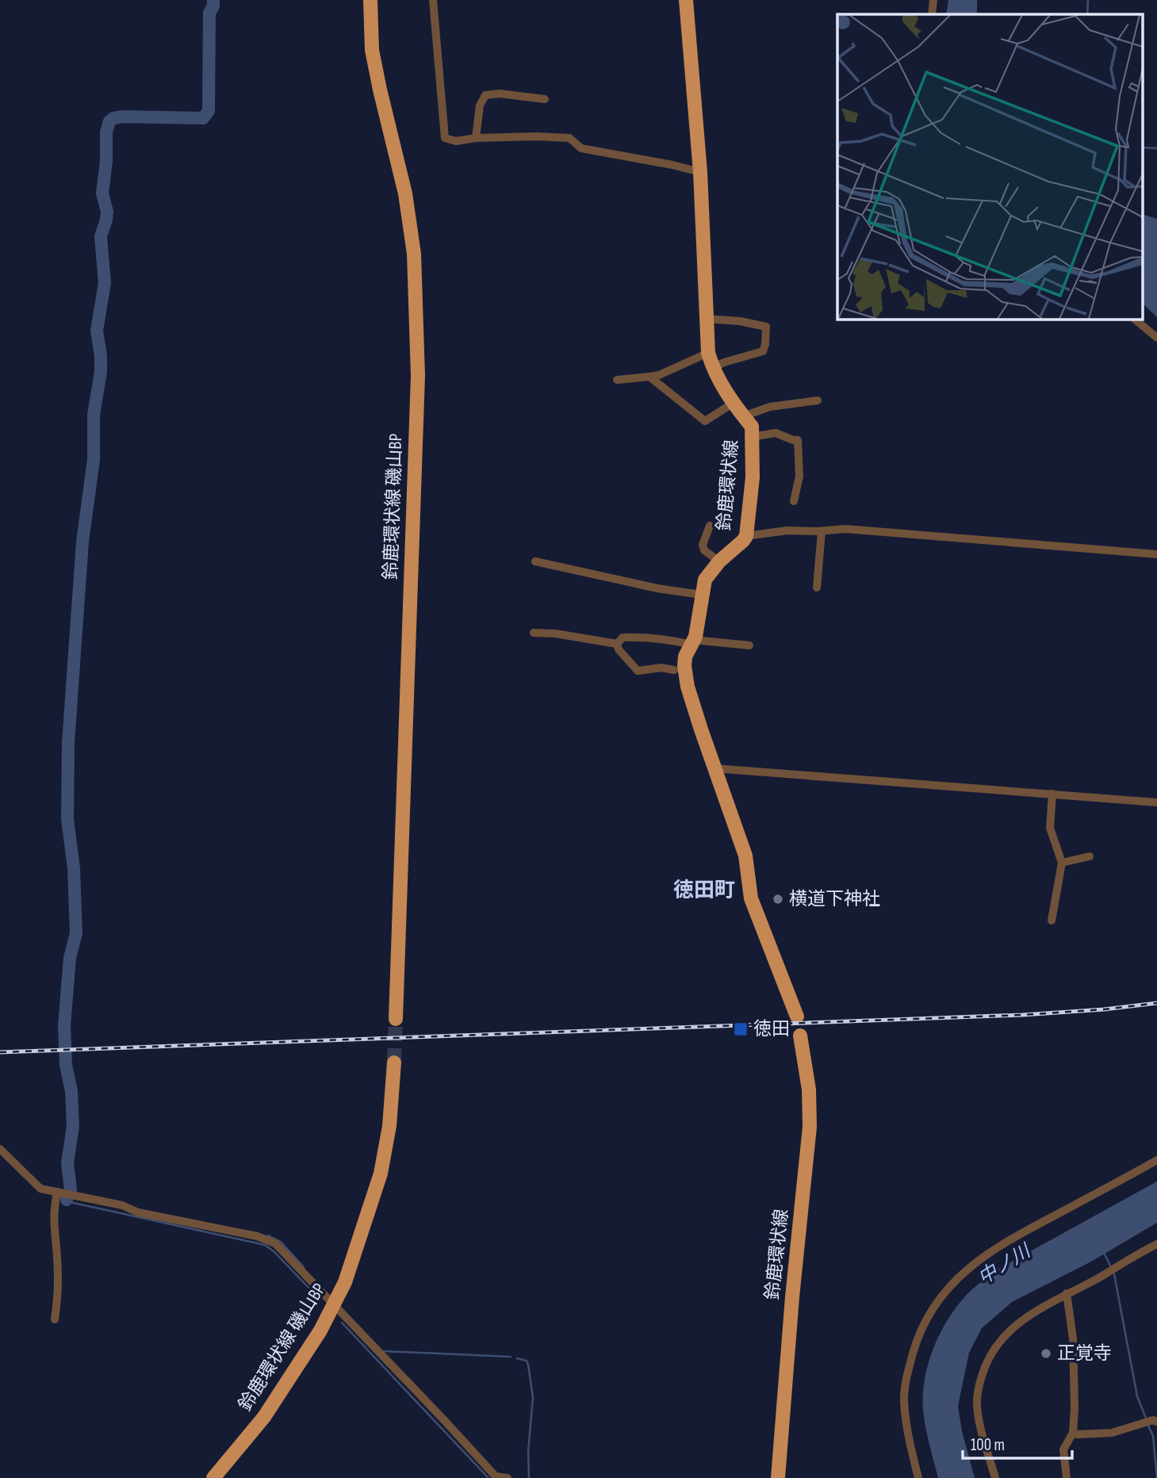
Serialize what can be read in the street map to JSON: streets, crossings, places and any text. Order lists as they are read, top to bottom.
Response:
{
  "streets": {
    "main road": ["鈴鹿環状線", "鈴鹿環状線 磯山BP"]
  },
  "districts": ["徳田町"],
  "water": ["中ノ川"],
  "places": {
    "other": ["横道下神社", "正覚寺"],
    "transit": ["徳田"]
  },
  "scale_bar": "100 m"
}
